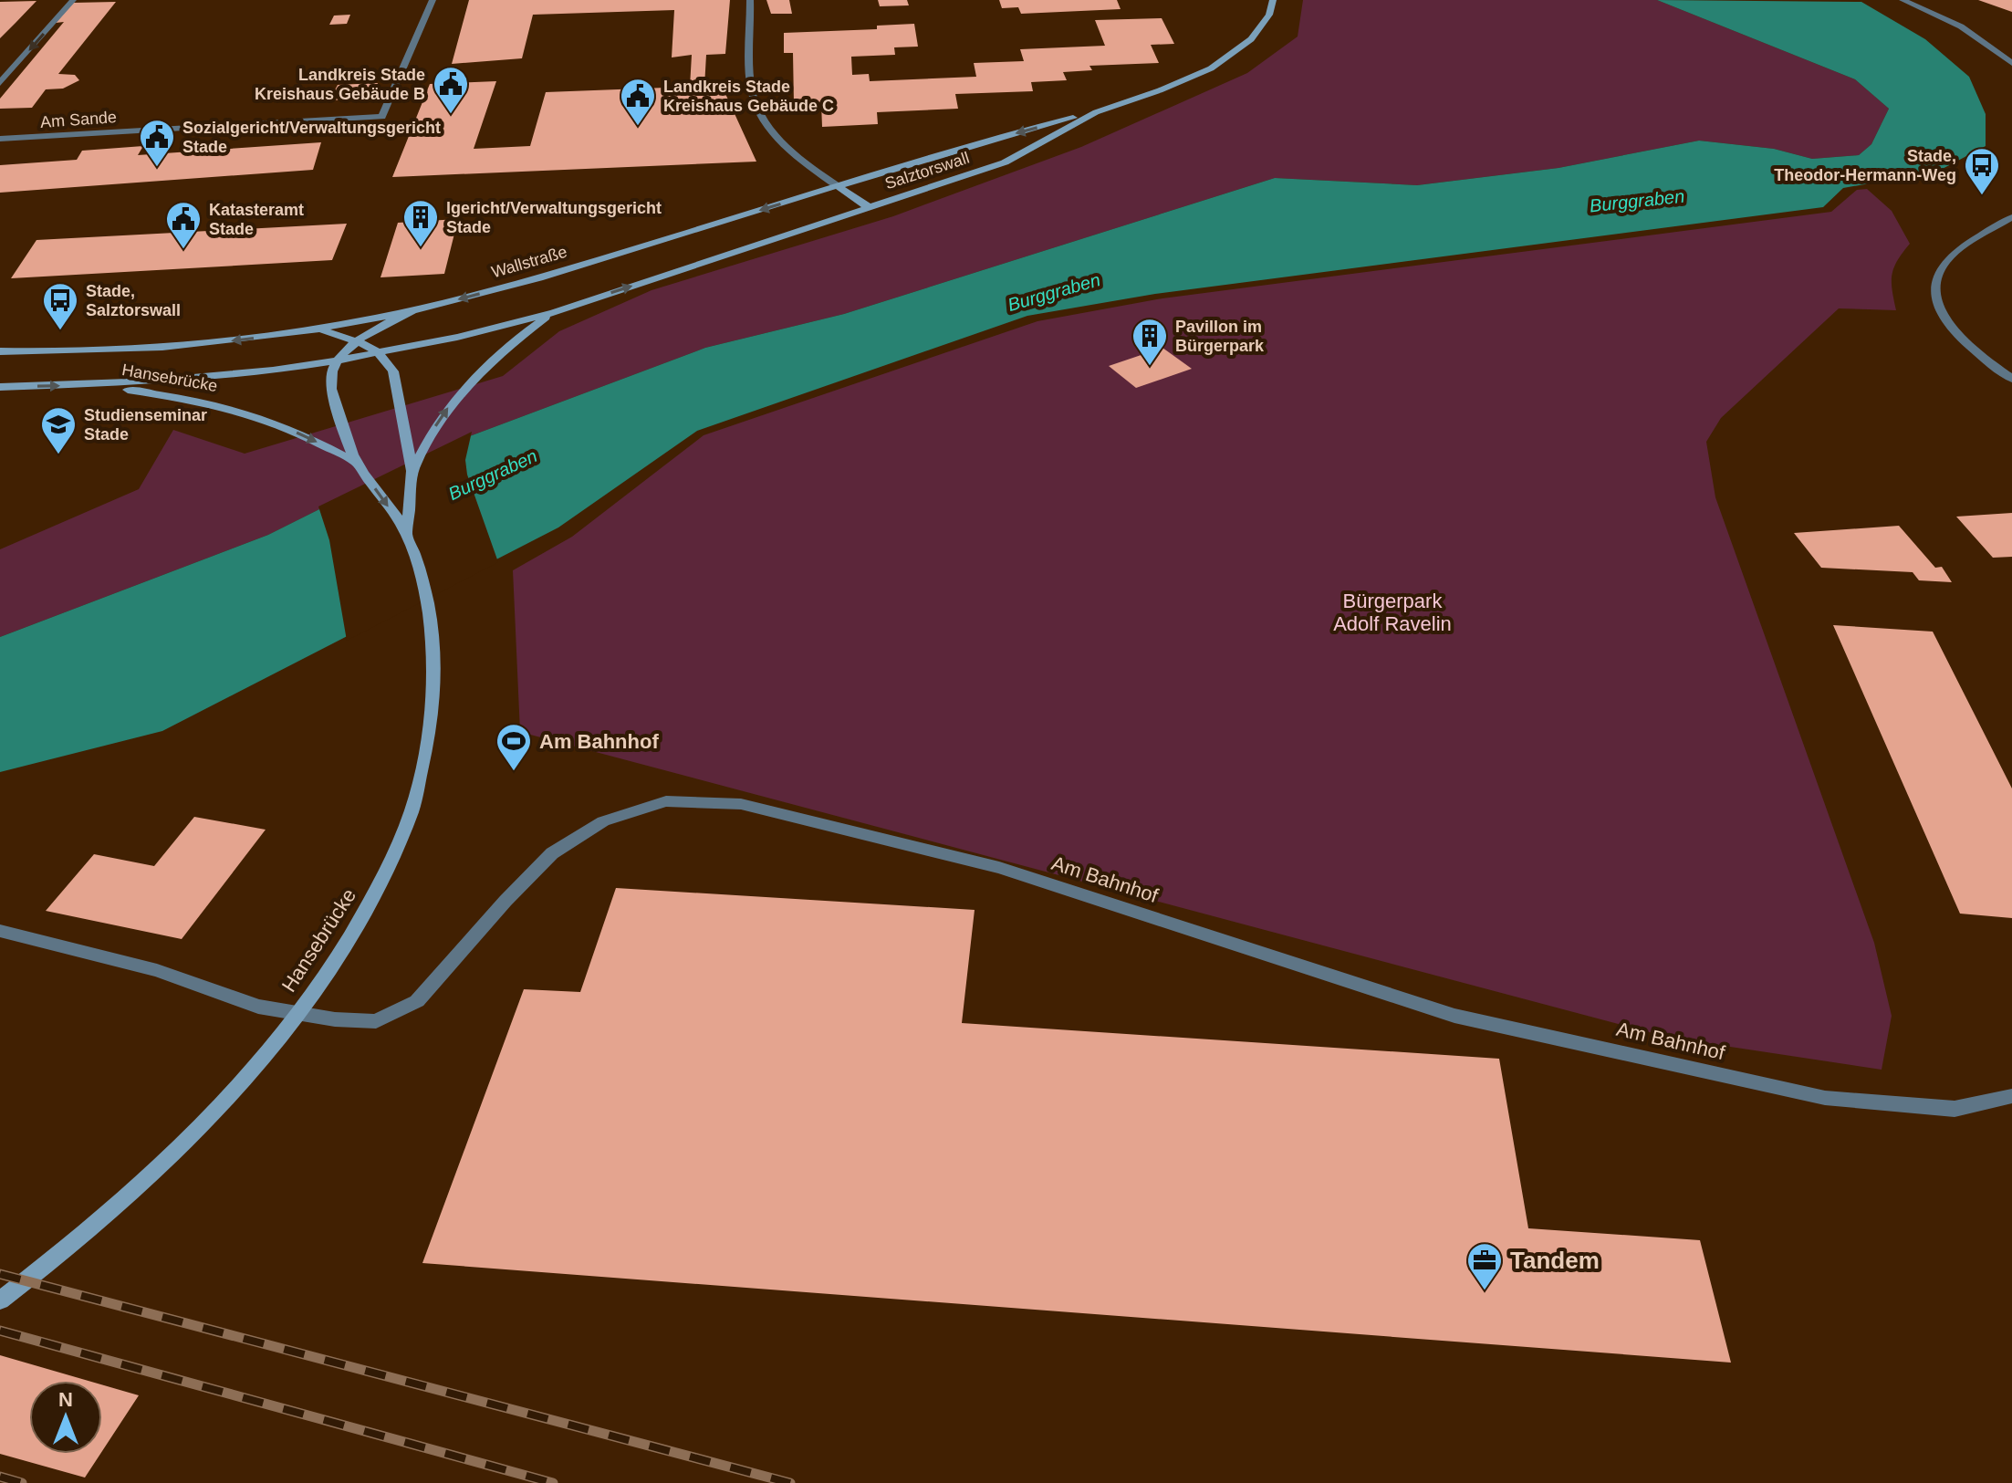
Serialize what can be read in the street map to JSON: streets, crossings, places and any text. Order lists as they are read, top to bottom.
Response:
{
  "streets": {
    "main road": ["Salztorswall", "Wallstraße", "Hansebrücke"],
    "street": ["Am Sande", "Am Bahnhof"]
  },
  "crossings": [
    ["Salztorswall", "Wallstraße"],
    ["Salztorswall", "Hansebrücke"],
    ["Wallstraße", "Hansebrücke"]
  ],
  "one_way": ["Salztorswall"],
  "water": ["Burggraben"],
  "parks": ["Bürgerpark Adolf Ravelin"],
  "places": {
    "public building": [
      "Landkreis Stade Kreishaus Gebäude B",
      "Landkreis Stade Kreishaus Gebäude C",
      "Sozialgericht/Verwaltungsgericht Stade",
      "Katasteramt Stade"
    ],
    "bus stop": ["Stade, Theodor-Hermann-Weg", "Stade, Salztorswall"],
    "building": ["lgericht/Verwaltungsgericht Stade", "Pavillon im Bürgerpark"],
    "school or university": ["Studienseminar Stade"],
    "sports": ["Am Bahnhof"],
    "office": ["Tandem"]
  },
  "north": "top"
}
